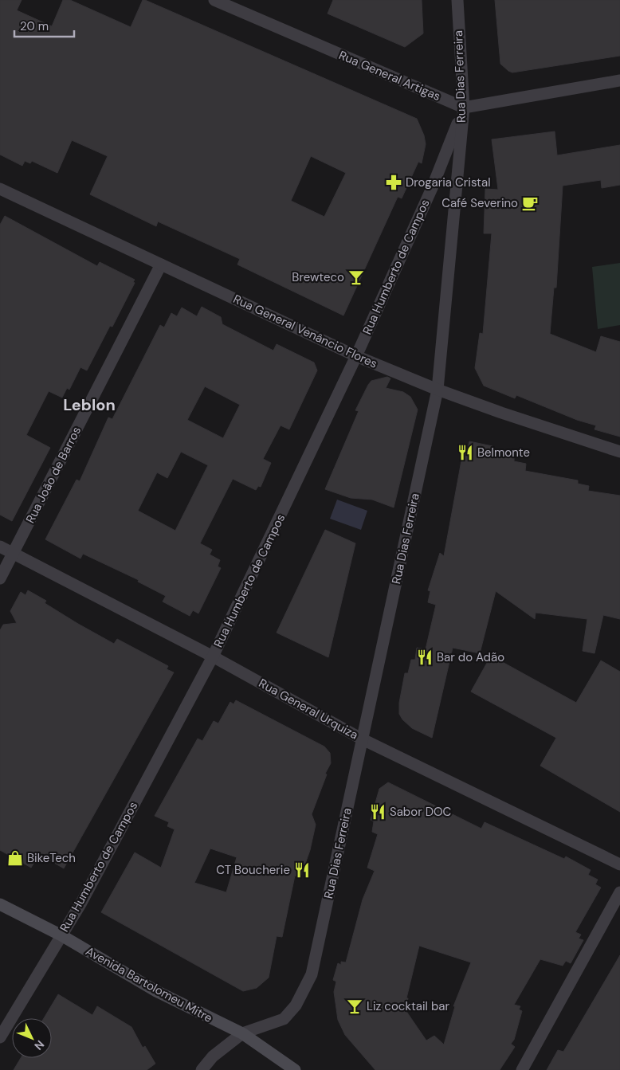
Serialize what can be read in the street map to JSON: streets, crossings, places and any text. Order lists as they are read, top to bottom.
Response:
{
  "streets": {
    "main road": ["Avenida Bartolomeu Mitre"],
    "street": [
      "Rua General Artigas",
      "Rua Dias Ferreira",
      "Rua Humberto de Campos",
      "Rua General Venâncio Flores",
      "Rua João de Barros",
      "Rua General Urquiza"
    ]
  },
  "crossings": [
    ["Rua General Artigas", "Rua Dias Ferreira"],
    ["Rua General Artigas", "Rua Humberto de Campos"],
    ["Rua Dias Ferreira", "Rua Humberto de Campos"],
    ["Rua Dias Ferreira", "Rua General Venâncio Flores"],
    ["Rua Dias Ferreira", "Rua General Urquiza"],
    ["Rua Dias Ferreira", "Avenida Bartolomeu Mitre"],
    ["Rua Humberto de Campos", "Rua General Venâncio Flores"],
    ["Rua Humberto de Campos", "Rua General Urquiza"],
    ["Rua Humberto de Campos", "Avenida Bartolomeu Mitre"],
    ["Rua General Venâncio Flores", "Rua João de Barros"],
    ["Rua João de Barros", "Rua General Urquiza"]
  ],
  "districts": ["Leblon"],
  "places": {
    "pharmacy": ["Drogaria Cristal"],
    "cafe": ["Café Severino"],
    "bar": ["Brewteco", "Liz cocktail bar"],
    "restaurant": [
      "Belmonte",
      "Bar do Adão",
      "Sabor DOC",
      "CT Boucherie"
    ],
    "shop": ["BikeTech"]
  },
  "scale_bar": "20 m",
  "north": "bottom right"
}
